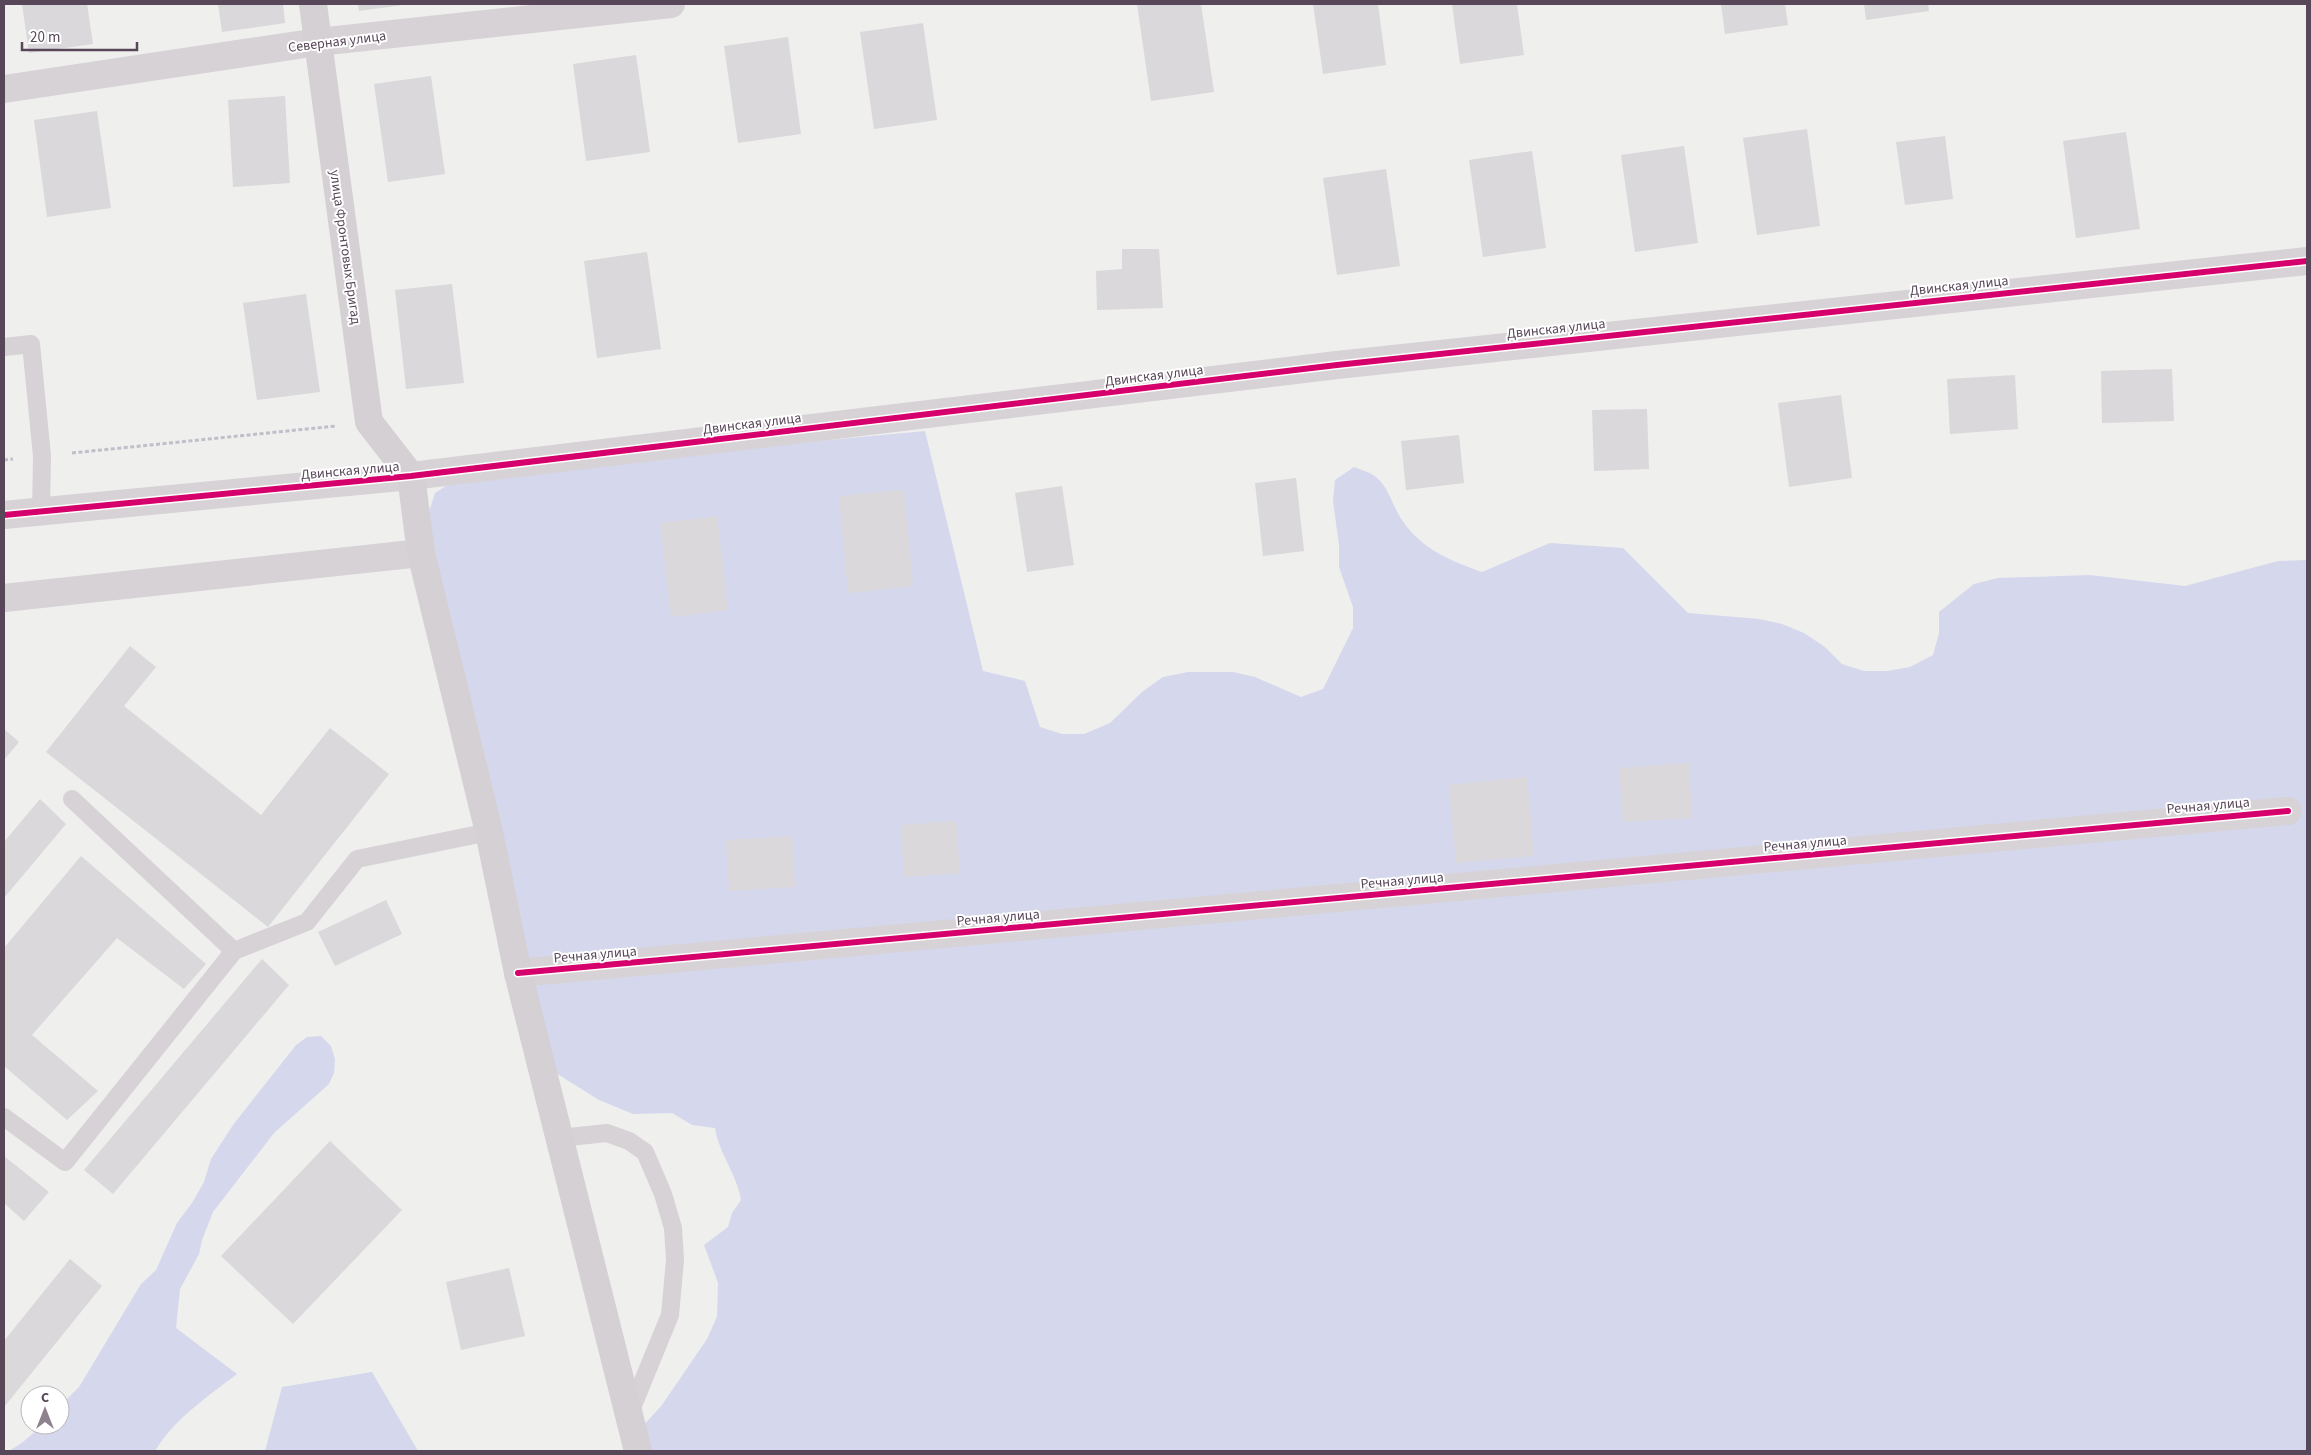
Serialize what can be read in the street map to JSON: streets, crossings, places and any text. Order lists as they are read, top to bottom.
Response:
{
  "streets": {
    "main road": ["улица Фронтовых Бригад"],
    "street": ["Северная улица", "Двинская улица", "Речная улица"]
  },
  "crossings": [
    ["Северная улица", "улица Фронтовых Бригад"]
  ],
  "scale_bar": "20 m",
  "north": "top"
}
